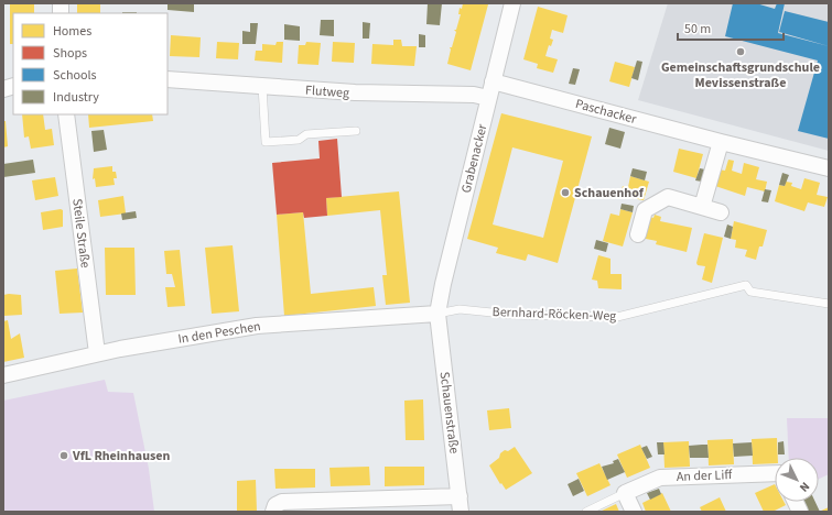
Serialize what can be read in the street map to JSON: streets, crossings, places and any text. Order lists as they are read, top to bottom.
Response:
{
  "streets": {
    "street": [
      "Flutweg",
      "Paschacker",
      "Grabenacker",
      "Steile Straße",
      "In den Peschen",
      "Schauenstraße",
      "An der Liff"
    ],
    "lane": ["Bernhard-Röcken-Weg"]
  },
  "crossings": [
    ["Flutweg", "Grabenacker"],
    ["Paschacker", "Grabenacker"],
    ["Grabenacker", "Bernhard-Röcken-Weg"],
    ["Grabenacker", "In den Peschen"],
    ["Grabenacker", "Schauenstraße"],
    ["Steile Straße", "In den Peschen"],
    ["Bernhard-Röcken-Weg", "In den Peschen"],
    ["Bernhard-Röcken-Weg", "Schauenstraße"],
    ["In den Peschen", "Schauenstraße"]
  ],
  "places": ["Gemeinschaftsgrundschule Mevissenstraße", "Schauenhof", "VfL Rheinhausen"],
  "legend": [
    "Homes",
    "Shops",
    "Schools",
    "Industry"
  ],
  "scale_bar": "50 m",
  "north": "bottom right"
}
